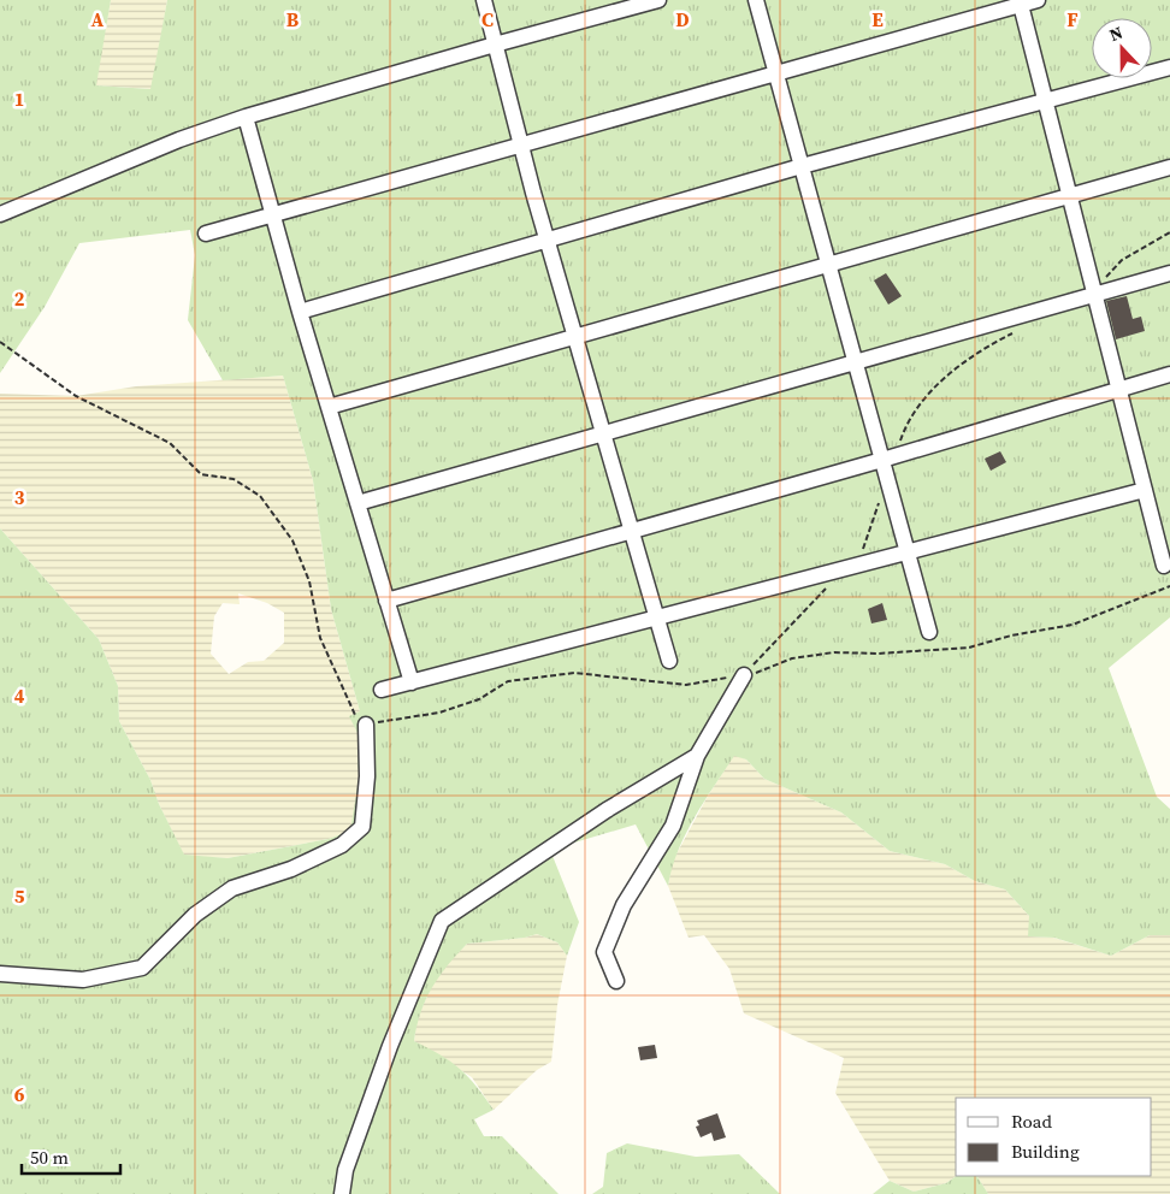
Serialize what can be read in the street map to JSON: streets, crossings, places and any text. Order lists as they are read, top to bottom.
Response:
{
  "legend": ["Road", "Building"],
  "scale_bar": "50 m",
  "north": "top",
  "grid": {
    "columns": [
      "A",
      "B",
      "C",
      "D",
      "E",
      "F"
    ],
    "rows": [
      "1",
      "2",
      "3",
      "4",
      "5",
      "6"
    ]
  }
}
